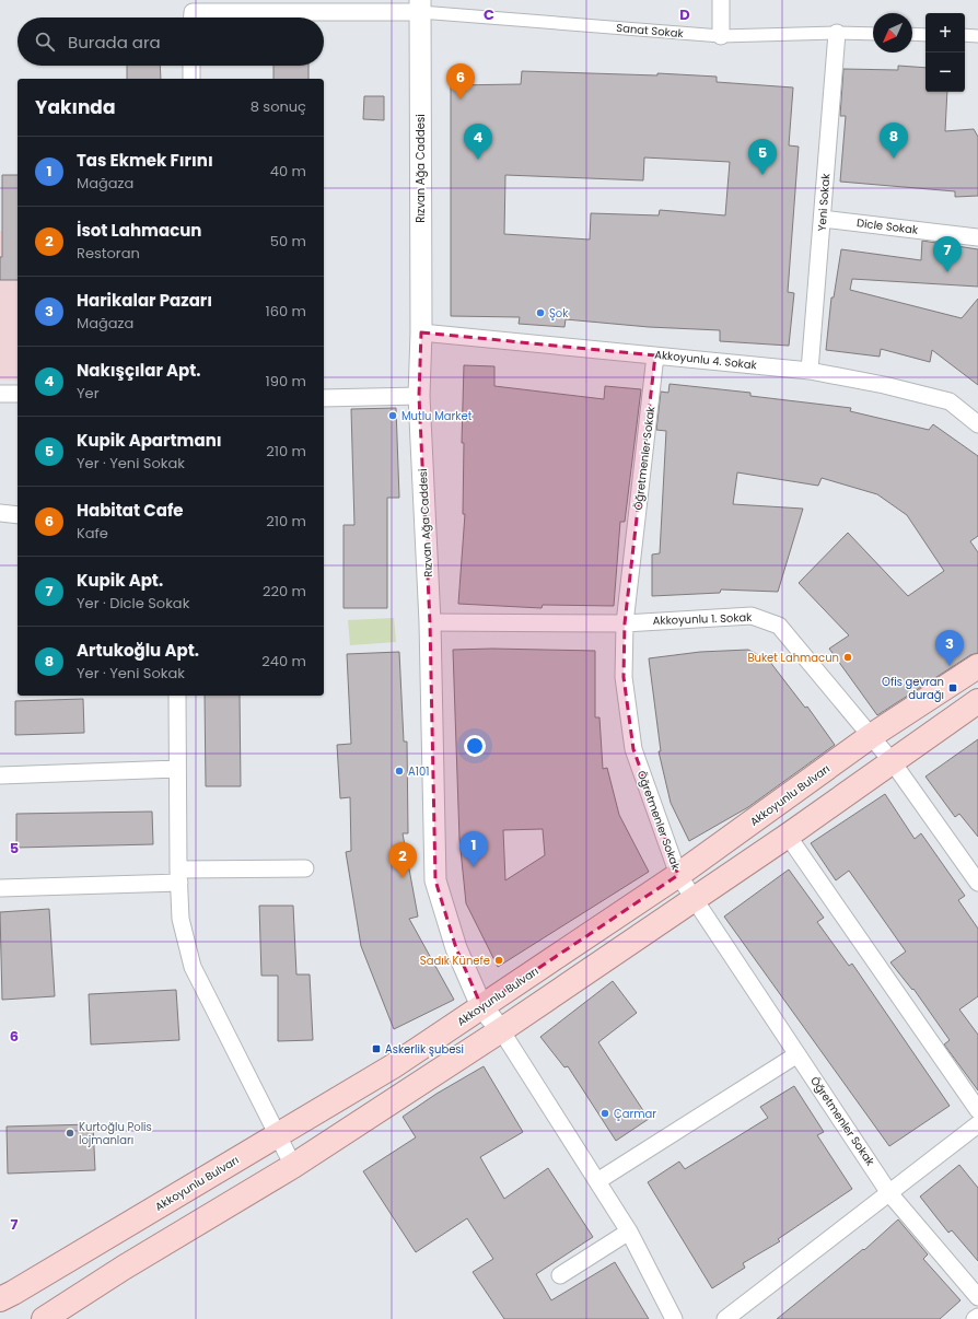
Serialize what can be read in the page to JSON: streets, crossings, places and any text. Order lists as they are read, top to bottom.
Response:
{
  "streets": {
    "main road": ["Akkoyunlu Bulvarı"],
    "street": [
      "Sanat Sokak",
      "Rızvan Ağa Caddesi",
      "Yeni Sokak",
      "Dicle Sokak",
      "Akkoyunlu 4. Sokak",
      "Öğretmenler Sokak",
      "Akkoyunlu 1. Sokak"
    ]
  },
  "crossings": [
    ["Sanat Sokak", "Rızvan Ağa Caddesi"],
    ["Sanat Sokak", "Yeni Sokak"],
    ["Rızvan Ağa Caddesi", "Akkoyunlu 4. Sokak"],
    ["Rızvan Ağa Caddesi", "Akkoyunlu 1. Sokak"],
    ["Rızvan Ağa Caddesi", "Akkoyunlu Bulvarı"],
    ["Yeni Sokak", "Dicle Sokak"],
    ["Yeni Sokak", "Akkoyunlu 4. Sokak"],
    ["Akkoyunlu 4. Sokak", "Öğretmenler Sokak"],
    ["Öğretmenler Sokak", "Akkoyunlu 1. Sokak"],
    ["Öğretmenler Sokak", "Akkoyunlu Bulvarı"],
    ["Akkoyunlu 1. Sokak", "Akkoyunlu Bulvarı"]
  ],
  "places": {
    "other": [
      "Şok",
      "Mutlu Market",
      "Buket Lahmacun",
      "A101",
      "Sadık Künefe",
      "Çarmar",
      "Kurtoğlu Polis lojmanları"
    ],
    "transit": ["Ofis gevran durağı", "Askerlik şubesi"]
  },
  "north": "bottom left",
  "page": {
    "map_buttons": ["+", "−"],
    "search": "Burada ara",
    "pins": [
      "6",
      "8",
      "4",
      "5",
      "7",
      "3",
      "1",
      "2"
    ],
    "heading": ["Yakında", "8 sonuç"],
    "list": [
      {
        "mark": "1",
        "name": "Tas Ekmek Fırını",
        "note": "Mağaza",
        "value": "40 m"
      },
      {
        "mark": "2",
        "name": "İsot Lahmacun",
        "note": "Restoran",
        "value": "50 m"
      },
      {
        "mark": "3",
        "name": "Harikalar Pazarı",
        "note": "Mağaza",
        "value": "160 m"
      },
      {
        "mark": "4",
        "name": "Nakışçılar Apt.",
        "note": "Yer",
        "value": "190 m"
      },
      {
        "mark": "5",
        "name": "Kupik Apartmanı",
        "note": "Yer · Yeni Sokak",
        "value": "210 m"
      },
      {
        "mark": "6",
        "name": "Habitat Cafe",
        "note": "Kafe",
        "value": "210 m"
      },
      {
        "mark": "7",
        "name": "Kupik Apt.",
        "note": "Yer · Dicle Sokak",
        "value": "220 m"
      },
      {
        "mark": "8",
        "name": "Artukoğlu Apt.",
        "note": "Yer · Yeni Sokak",
        "value": "240 m"
      }
    ]
  },
  "grid": {
    "columns": ["C", "D"],
    "rows": ["5", "6", "7"]
  }
}
